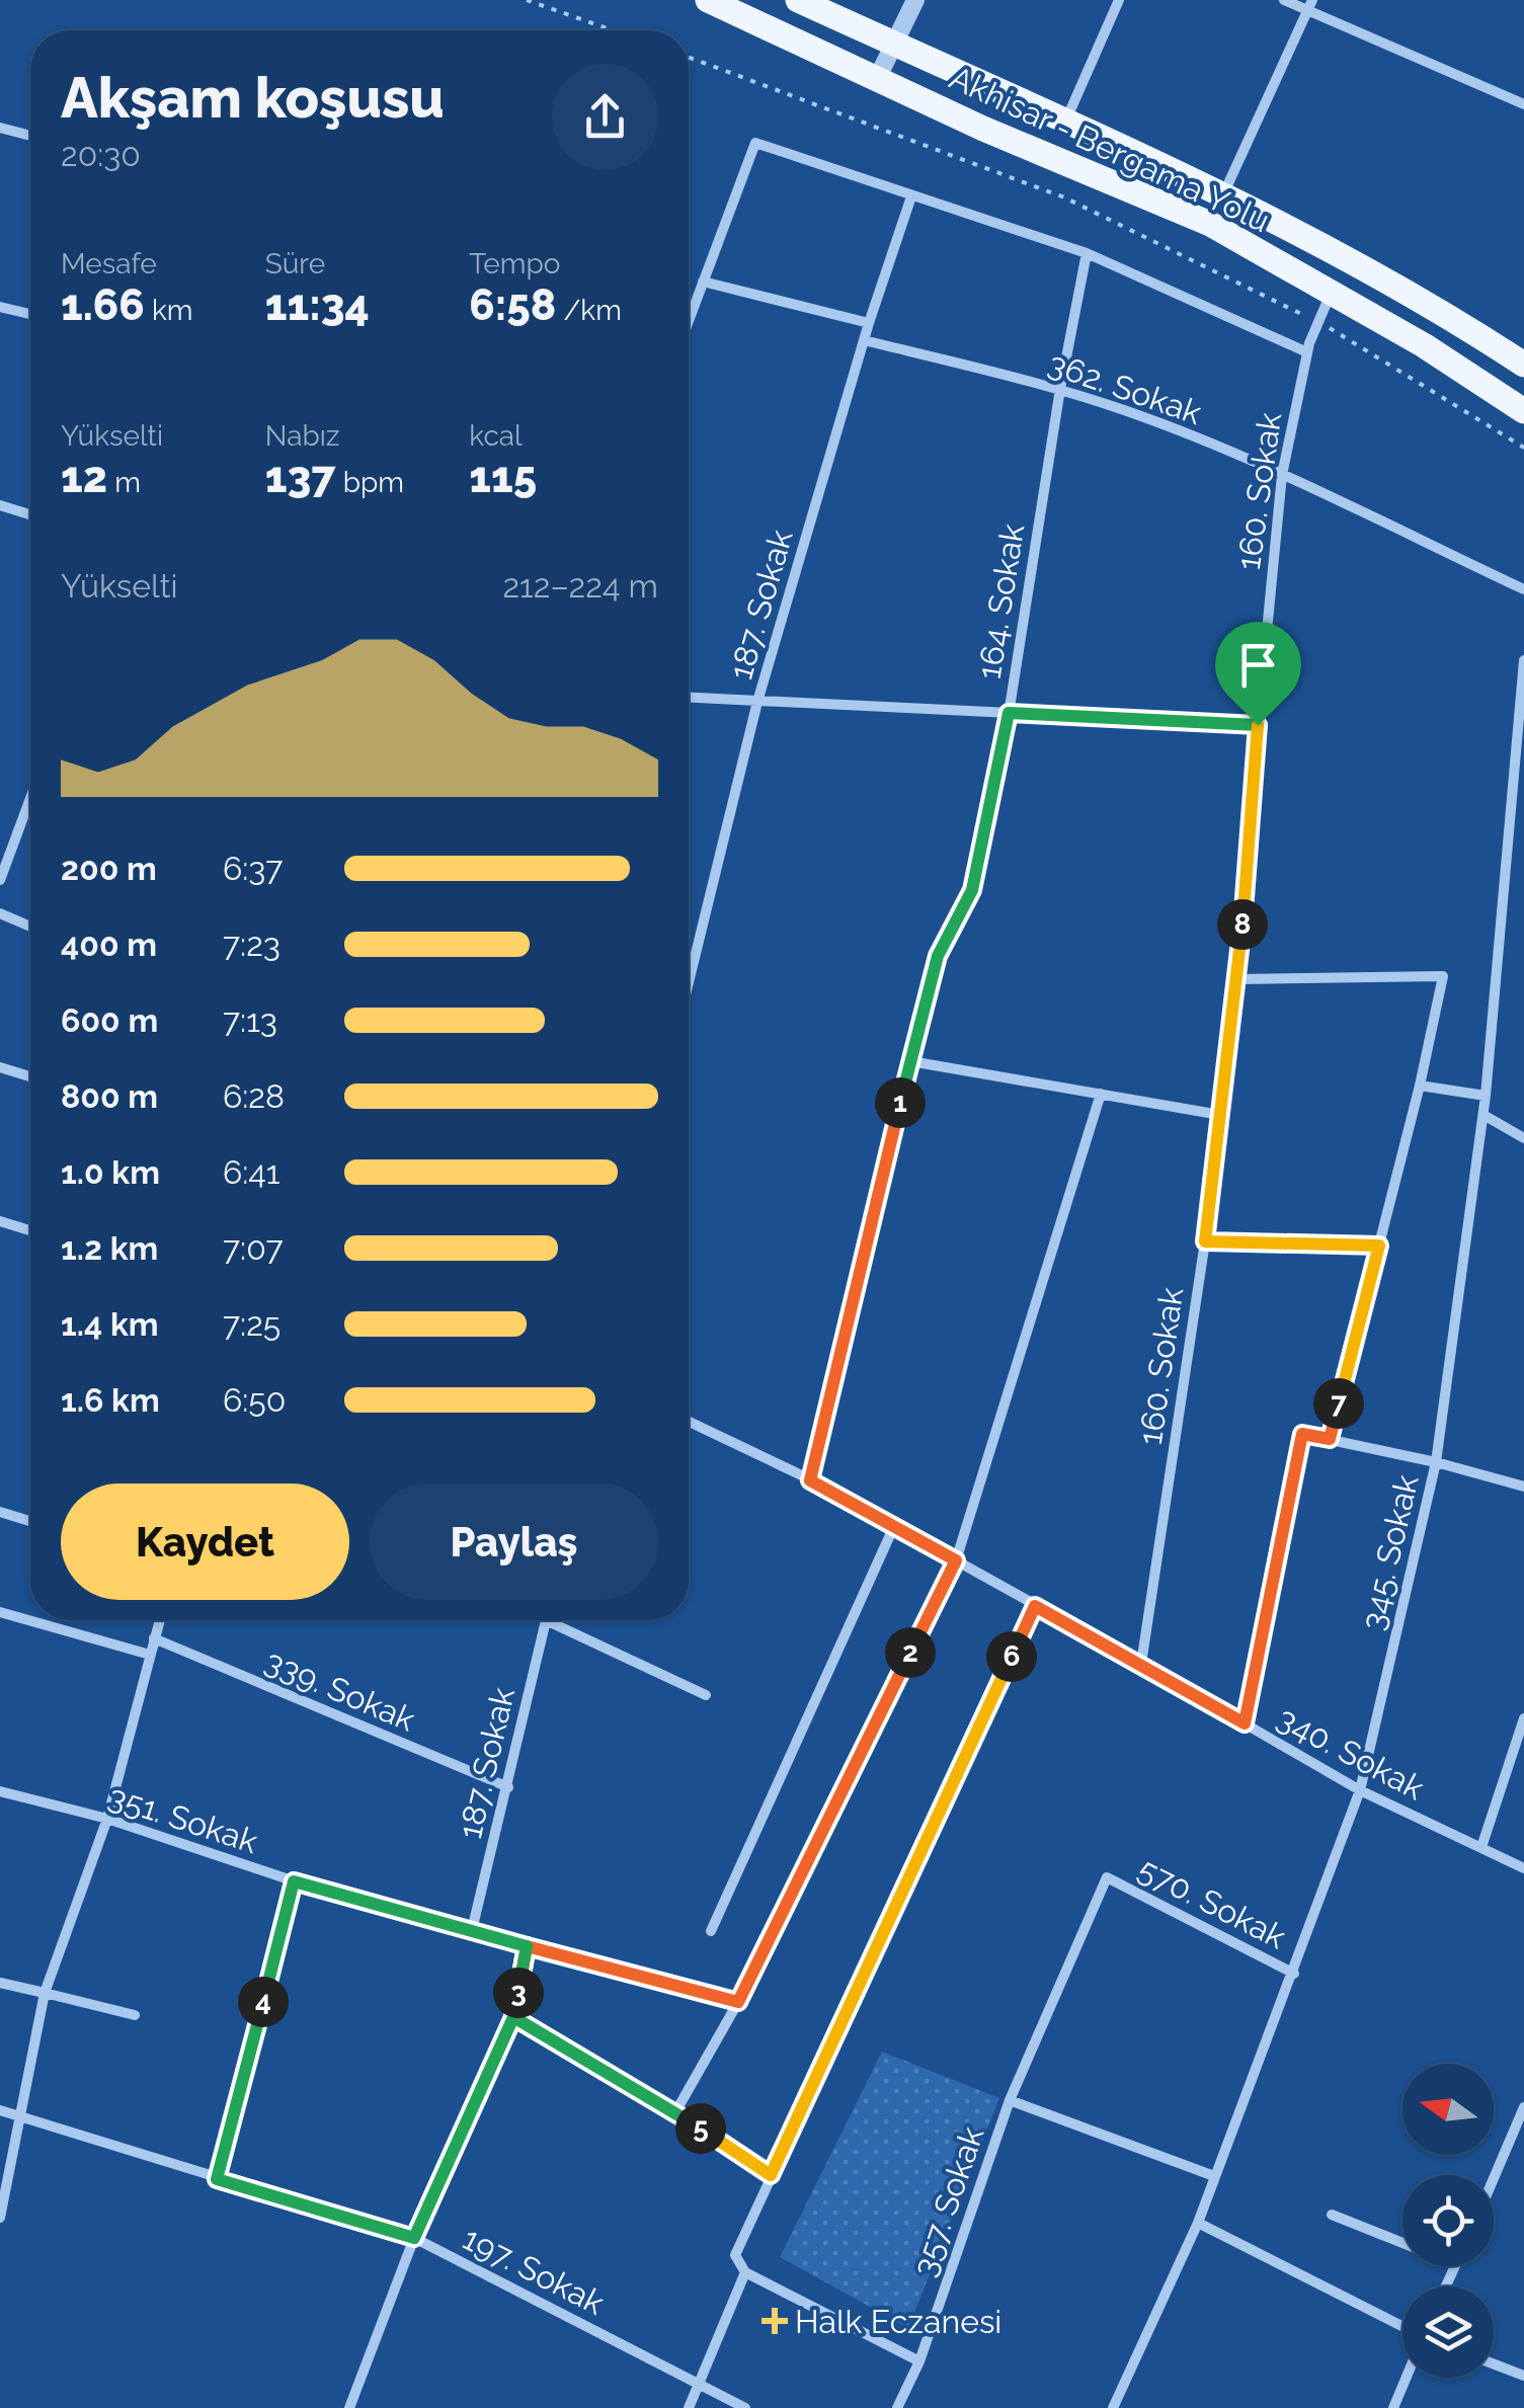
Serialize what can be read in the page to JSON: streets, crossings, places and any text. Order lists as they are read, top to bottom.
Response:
{
  "streets": {
    "main road": ["Akhisar - Bergama Yolu"],
    "street": [
      "362. Sokak",
      "160. Sokak",
      "164. Sokak",
      "187. Sokak",
      "345. Sokak",
      "339. Sokak",
      "340. Sokak",
      "351. Sokak",
      "570. Sokak",
      "357. Sokak",
      "197. Sokak"
    ]
  },
  "crossings": [
    ["Akhisar - Bergama Yolu", "160. Sokak"],
    ["362. Sokak", "160. Sokak"],
    ["362. Sokak", "164. Sokak"],
    ["362. Sokak", "187. Sokak"],
    ["160. Sokak", "340. Sokak"],
    ["164. Sokak", "340. Sokak"],
    ["187. Sokak", "339. Sokak"],
    ["187. Sokak", "351. Sokak"],
    ["345. Sokak", "340. Sokak"],
    ["345. Sokak", "570. Sokak"],
    ["345. Sokak", "357. Sokak"],
    ["570. Sokak", "357. Sokak"]
  ],
  "places": {
    "health": ["Halk Eczanesi"]
  },
  "north": "left",
  "page": {
    "heading": ["Akşam koşusu", "20:30"],
    "stats": [
      ["Mesafe", "1.66 km"],
      ["Süre", "11:34"],
      ["Tempo", "6:58 /km"],
      ["Yükselti", "12 m"],
      ["Nabız", "137 bpm"],
      ["kcal", "115"]
    ],
    "chart": ["Yükselti", "212–224 m"],
    "list": [
      {
        "name": "200 m",
        "note": "6:37"
      },
      {
        "name": "400 m",
        "note": "7:23"
      },
      {
        "name": "600 m",
        "note": "7:13"
      },
      {
        "name": "800 m",
        "note": "6:28"
      },
      {
        "name": "1.0 km",
        "note": "6:41"
      },
      {
        "name": "1.2 km",
        "note": "7:07"
      },
      {
        "name": "1.4 km",
        "note": "7:25"
      },
      {
        "name": "1.6 km",
        "note": "6:50"
      }
    ],
    "pins": [
      "8",
      "1",
      "7",
      "2",
      "6",
      "3",
      "4",
      "5"
    ],
    "buttons": ["Kaydet", "Paylaş"]
  }
}
